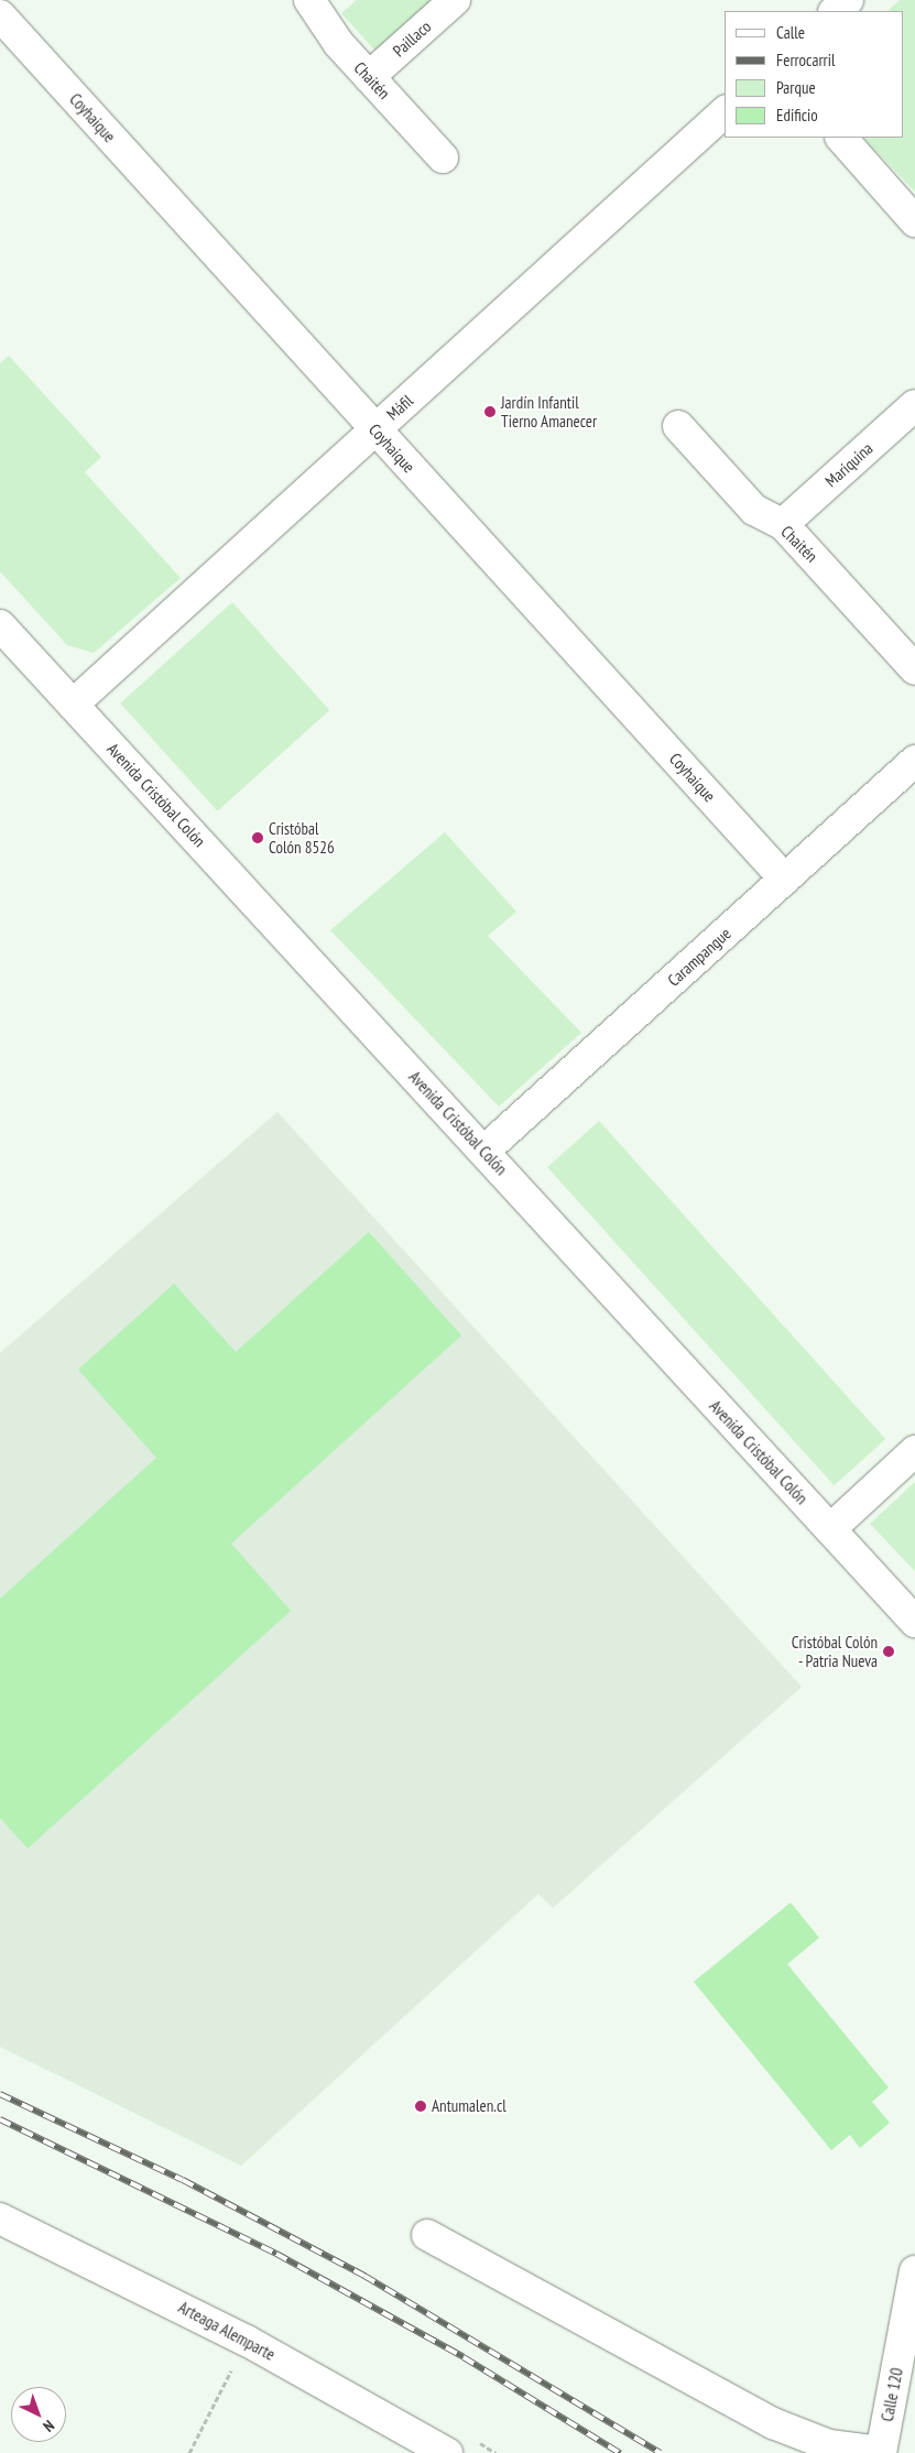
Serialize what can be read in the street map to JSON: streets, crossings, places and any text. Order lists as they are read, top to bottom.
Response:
{
  "streets": {
    "street": [
      "Paillaco",
      "Chaitén",
      "Coyhaique",
      "Máfil",
      "Mariquina",
      "Avenida Cristóbal Colón",
      "Carampangue",
      "Arteaga Alemparte",
      "Calle 120"
    ]
  },
  "crossings": [
    ["Paillaco", "Chaitén"],
    ["Chaitén", "Mariquina"],
    ["Coyhaique", "Máfil"],
    ["Coyhaique", "Carampangue"],
    ["Máfil", "Avenida Cristóbal Colón"],
    ["Avenida Cristóbal Colón", "Carampangue"]
  ],
  "places": [
    "Jardín Infantil Tierno Amanecer",
    "Cristóbal Colón 8526",
    "Cristóbal Colón - Patria Nueva",
    "Antumalen.cl"
  ],
  "legend": [
    "Calle",
    "Ferrocarril",
    "Parque",
    "Edificio"
  ],
  "north": "bottom right"
}
